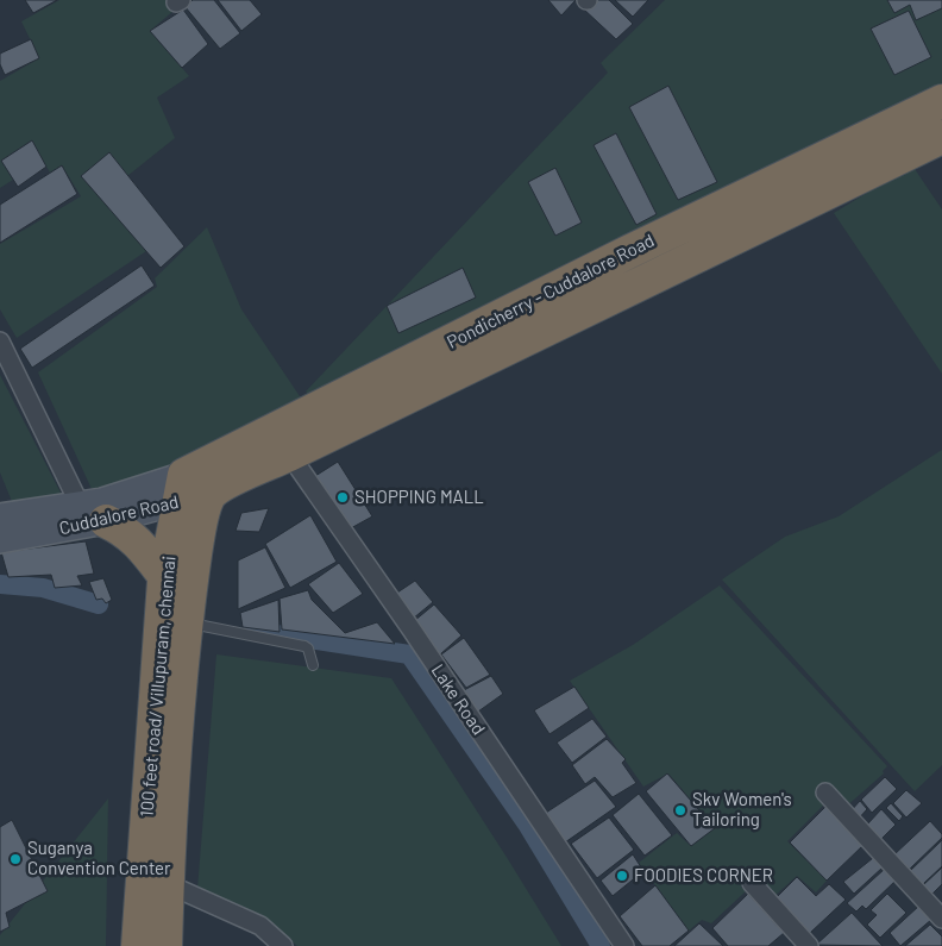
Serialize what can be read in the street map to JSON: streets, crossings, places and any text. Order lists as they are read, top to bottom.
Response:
{
  "streets": {
    "highway": ["Pondicherry - Cuddalore Road", "100 feet road/ Villupuram, chennai"],
    "main road": ["Cuddalore Road"],
    "street": ["Lake Road"]
  },
  "crossings": [
    ["Pondicherry - Cuddalore Road", "Cuddalore Road"],
    ["Pondicherry - Cuddalore Road", "100 feet road/ Villupuram, chennai"],
    ["Pondicherry - Cuddalore Road", "Lake Road"],
    ["Cuddalore Road", "100 feet road/ Villupuram, chennai"]
  ],
  "places": [
    "SHOPPING MALL",
    "Skv Women's Tailoring",
    "Suganya Convention Center",
    "FOODIES CORNER"
  ]
}
